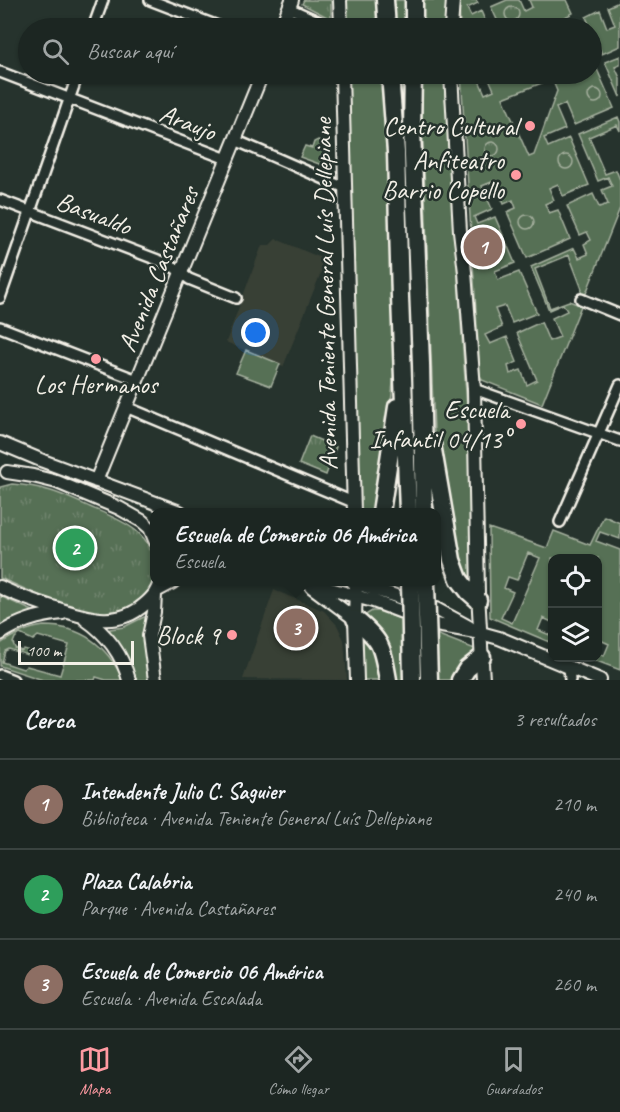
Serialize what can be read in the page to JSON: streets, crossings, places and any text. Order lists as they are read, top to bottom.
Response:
{
  "streets": {
    "street": [
      "Araujo",
      "Basualdo",
      "Avenida Castañares",
      "Avenida Teniente General Luís Dellepiane"
    ]
  },
  "crossings": [
    ["Araujo", "Avenida Castañares"],
    ["Araujo", "Avenida Teniente General Luís Dellepiane"],
    ["Basualdo", "Avenida Castañares"]
  ],
  "places": [
    "Centro Cultural",
    "Anfiteatro Barrio Copello",
    "Los Hermanos",
    "Escuela Infantil 04/13°",
    "Block 9"
  ],
  "scale_bar": "100 m",
  "page": {
    "search": "Buscar aquí",
    "pins": ["1", "2", "3"],
    "popup": ["Escuela de Comercio 06 América", "Escuela"],
    "scale": "100 m",
    "heading": ["Cerca", "3 resultados"],
    "list": [
      {
        "mark": "1",
        "name": "Intendente Julio C. Saguier",
        "note": "Biblioteca · Avenida Teniente General Luís Dellepiane",
        "value": "210 m"
      },
      {
        "mark": "2",
        "name": "Plaza Calabria",
        "note": "Parque · Avenida Castañares",
        "value": "240 m"
      },
      {
        "mark": "3",
        "name": "Escuela de Comercio 06 América",
        "note": "Escuela · Avenida Escalada",
        "value": "260 m"
      }
    ],
    "nav": ["Mapa", "Cómo llegar", "Guardados"]
  }
}
